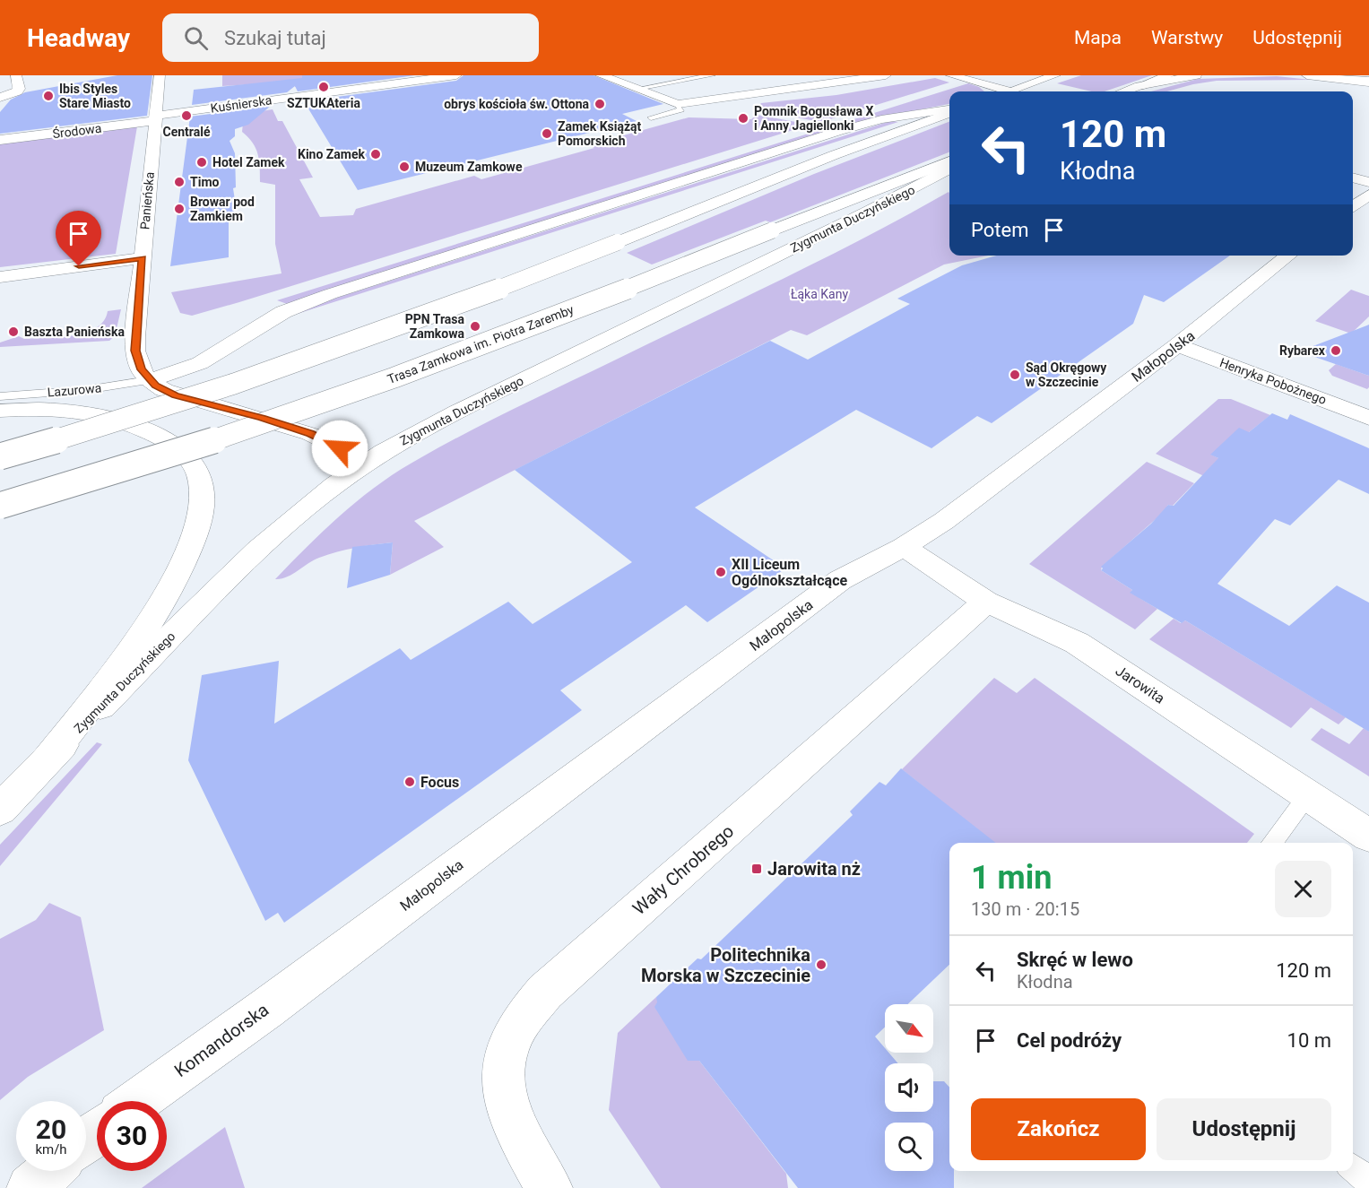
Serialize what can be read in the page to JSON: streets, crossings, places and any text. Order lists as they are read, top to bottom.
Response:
{
  "streets": {
    "street": [
      "Kuśnierska",
      "Środowa",
      "Panieńska",
      "Zygmunta Duczyńskiego",
      "Trasa Zamkowa im. Piotra Zaremby",
      "Małopolska",
      "Henryka Pobożnego",
      "Jarowita",
      "Wały Chrobrego",
      "Komandorska"
    ],
    "lane": ["Lazurowa"]
  },
  "crossings": [
    ["Kuśnierska", "Środowa"],
    ["Kuśnierska", "Panieńska"],
    ["Środowa", "Panieńska"],
    ["Panieńska", "Lazurowa"],
    ["Małopolska", "Henryka Pobożnego"],
    ["Małopolska", "Jarowita"],
    ["Małopolska", "Komandorska"],
    ["Jarowita", "Wały Chrobrego"]
  ],
  "parks": ["Łąka Kany"],
  "places": {
    "other": [
      "SZTUKAteria",
      "Ibis Styles Stare Miasto",
      "obrys kościoła św. Ottona",
      "Centralé",
      "Pomnik Bogusława X i Anny Jagiellonki",
      "Zamek Książąt Pomorskich",
      "Kino Zamek",
      "Hotel Zamek",
      "Muzeum Zamkowe",
      "Timo",
      "Browar pod Zamkiem",
      "PPN Trasa Zamkowa",
      "Baszta Panieńska",
      "Rybarex",
      "Sąd Okręgowy w Szczecinie",
      "XII Liceum Ogólnokształcące",
      "Focus",
      "Politechnika Morska w Szczecinie"
    ],
    "transit": ["Jarowita nż"]
  },
  "north": "bottom right",
  "page": {
    "header": "Headway",
    "search": "Szukaj tutaj",
    "nav": ["Mapa", "Warstwy", "Udostępnij"],
    "turn": ["120 m", "Kłodna"],
    "then": "Potem",
    "heading": ["1 min", "130 m · 20:15"],
    "list": [
      {
        "name": "Skręć w lewo",
        "note": "Kłodna",
        "value": "120 m"
      },
      {
        "name": "Cel podróży",
        "value": "10 m"
      }
    ],
    "buttons": ["Zakończ", "Udostępnij"],
    "speed": "20 km/h",
    "limit": "30"
  }
}
